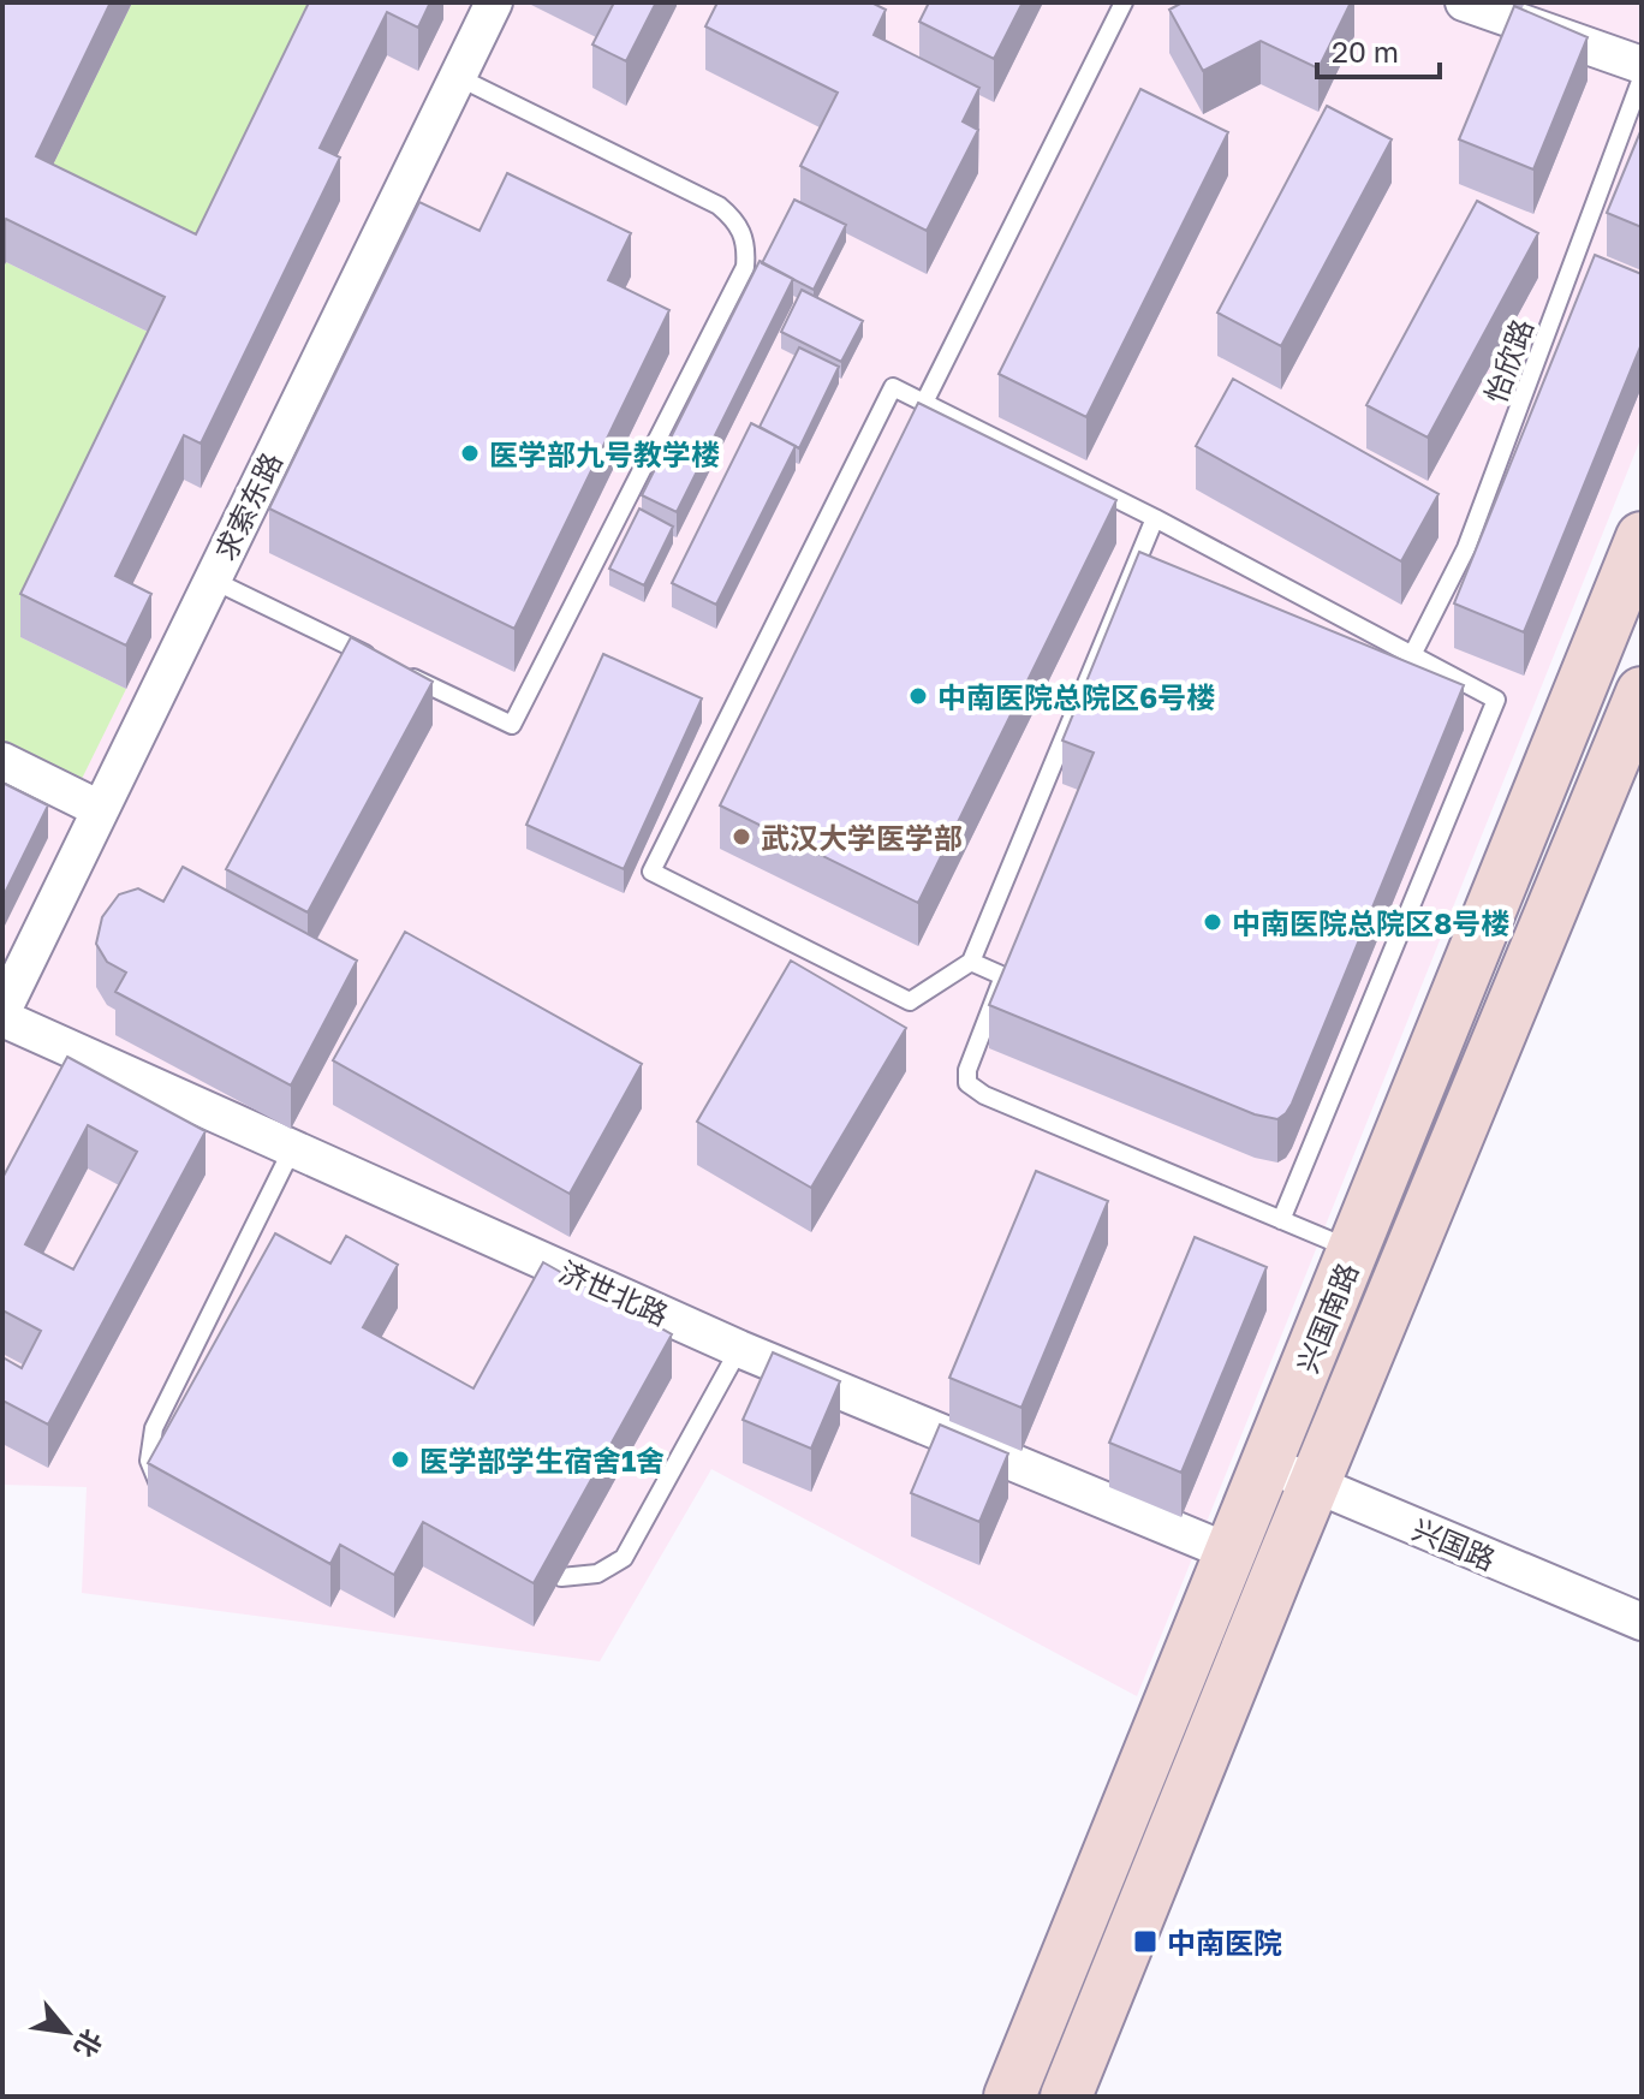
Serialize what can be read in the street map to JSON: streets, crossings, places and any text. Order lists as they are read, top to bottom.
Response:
{
  "streets": {
    "main road": ["兴国南路"],
    "street": ["求索东路", "济世北路", "兴国路"],
    "lane": ["怡欣路"]
  },
  "crossings": [
    ["求索东路", "济世北路"],
    ["济世北路", "兴国南路"],
    ["兴国南路", "兴国路"]
  ],
  "places": {
    "other": [
      "医学部九号教学楼",
      "中南医院总院区6号楼",
      "武汉大学医学部",
      "中南医院总院区8号楼",
      "医学部学生宿舍1舍"
    ],
    "transit": ["中南医院"]
  },
  "scale_bar": "20 m",
  "north": "bottom right"
}
